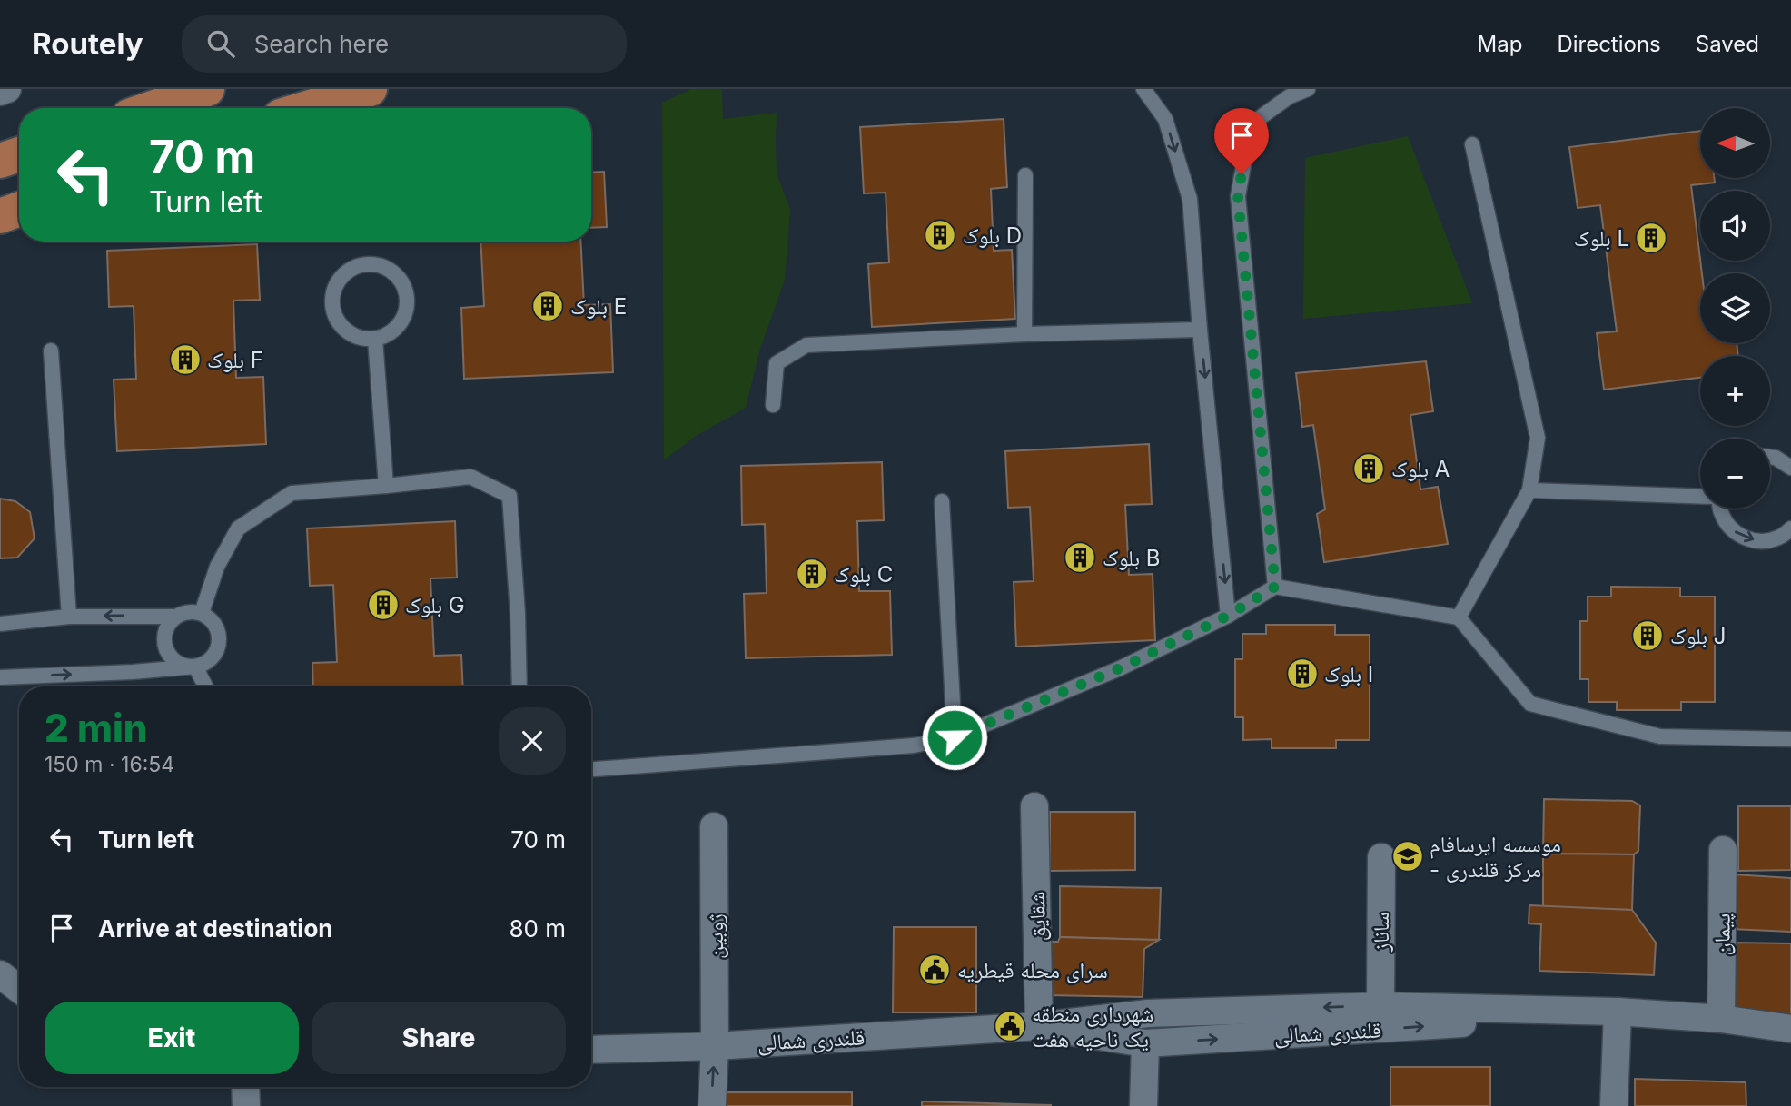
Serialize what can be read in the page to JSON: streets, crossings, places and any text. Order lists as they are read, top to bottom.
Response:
{
  "streets": {
    "street": [
      "شقایق",
      "ساناز",
      "پیمان",
      "ژوبین",
      "قلندری شمالی"
    ]
  },
  "crossings": [
    ["شقایق", "قلندری شمالی"],
    ["ساناز", "قلندری شمالی"],
    ["پیمان", "قلندری شمالی"],
    ["ژوبین", "قلندری شمالی"]
  ],
  "places": {
    "building": [
      "بلوک D",
      "بلوک L",
      "بلوک E",
      "بلوک F",
      "بلوک A",
      "بلوک B",
      "بلوک C",
      "بلوک G",
      "بلوک J",
      "بلوک I"
    ],
    "school or university": ["موسسه ایرسافام - مرکز قلندری"],
    "public building": ["سرای محله قیطریه", "شهرداری منطقه یک ناحیه هفت"]
  },
  "north": "left",
  "page": {
    "header": "Routely",
    "search": "Search here",
    "nav": ["Map", "Directions", "Saved"],
    "map_buttons": ["+", "−"],
    "turn": ["70 m", "Turn left"],
    "heading": ["2 min", "150 m · 16:54"],
    "list": [
      {
        "name": "Turn left",
        "value": "70 m"
      },
      {
        "name": "Arrive at destination",
        "value": "80 m"
      }
    ],
    "buttons": ["Exit", "Share"]
  }
}
